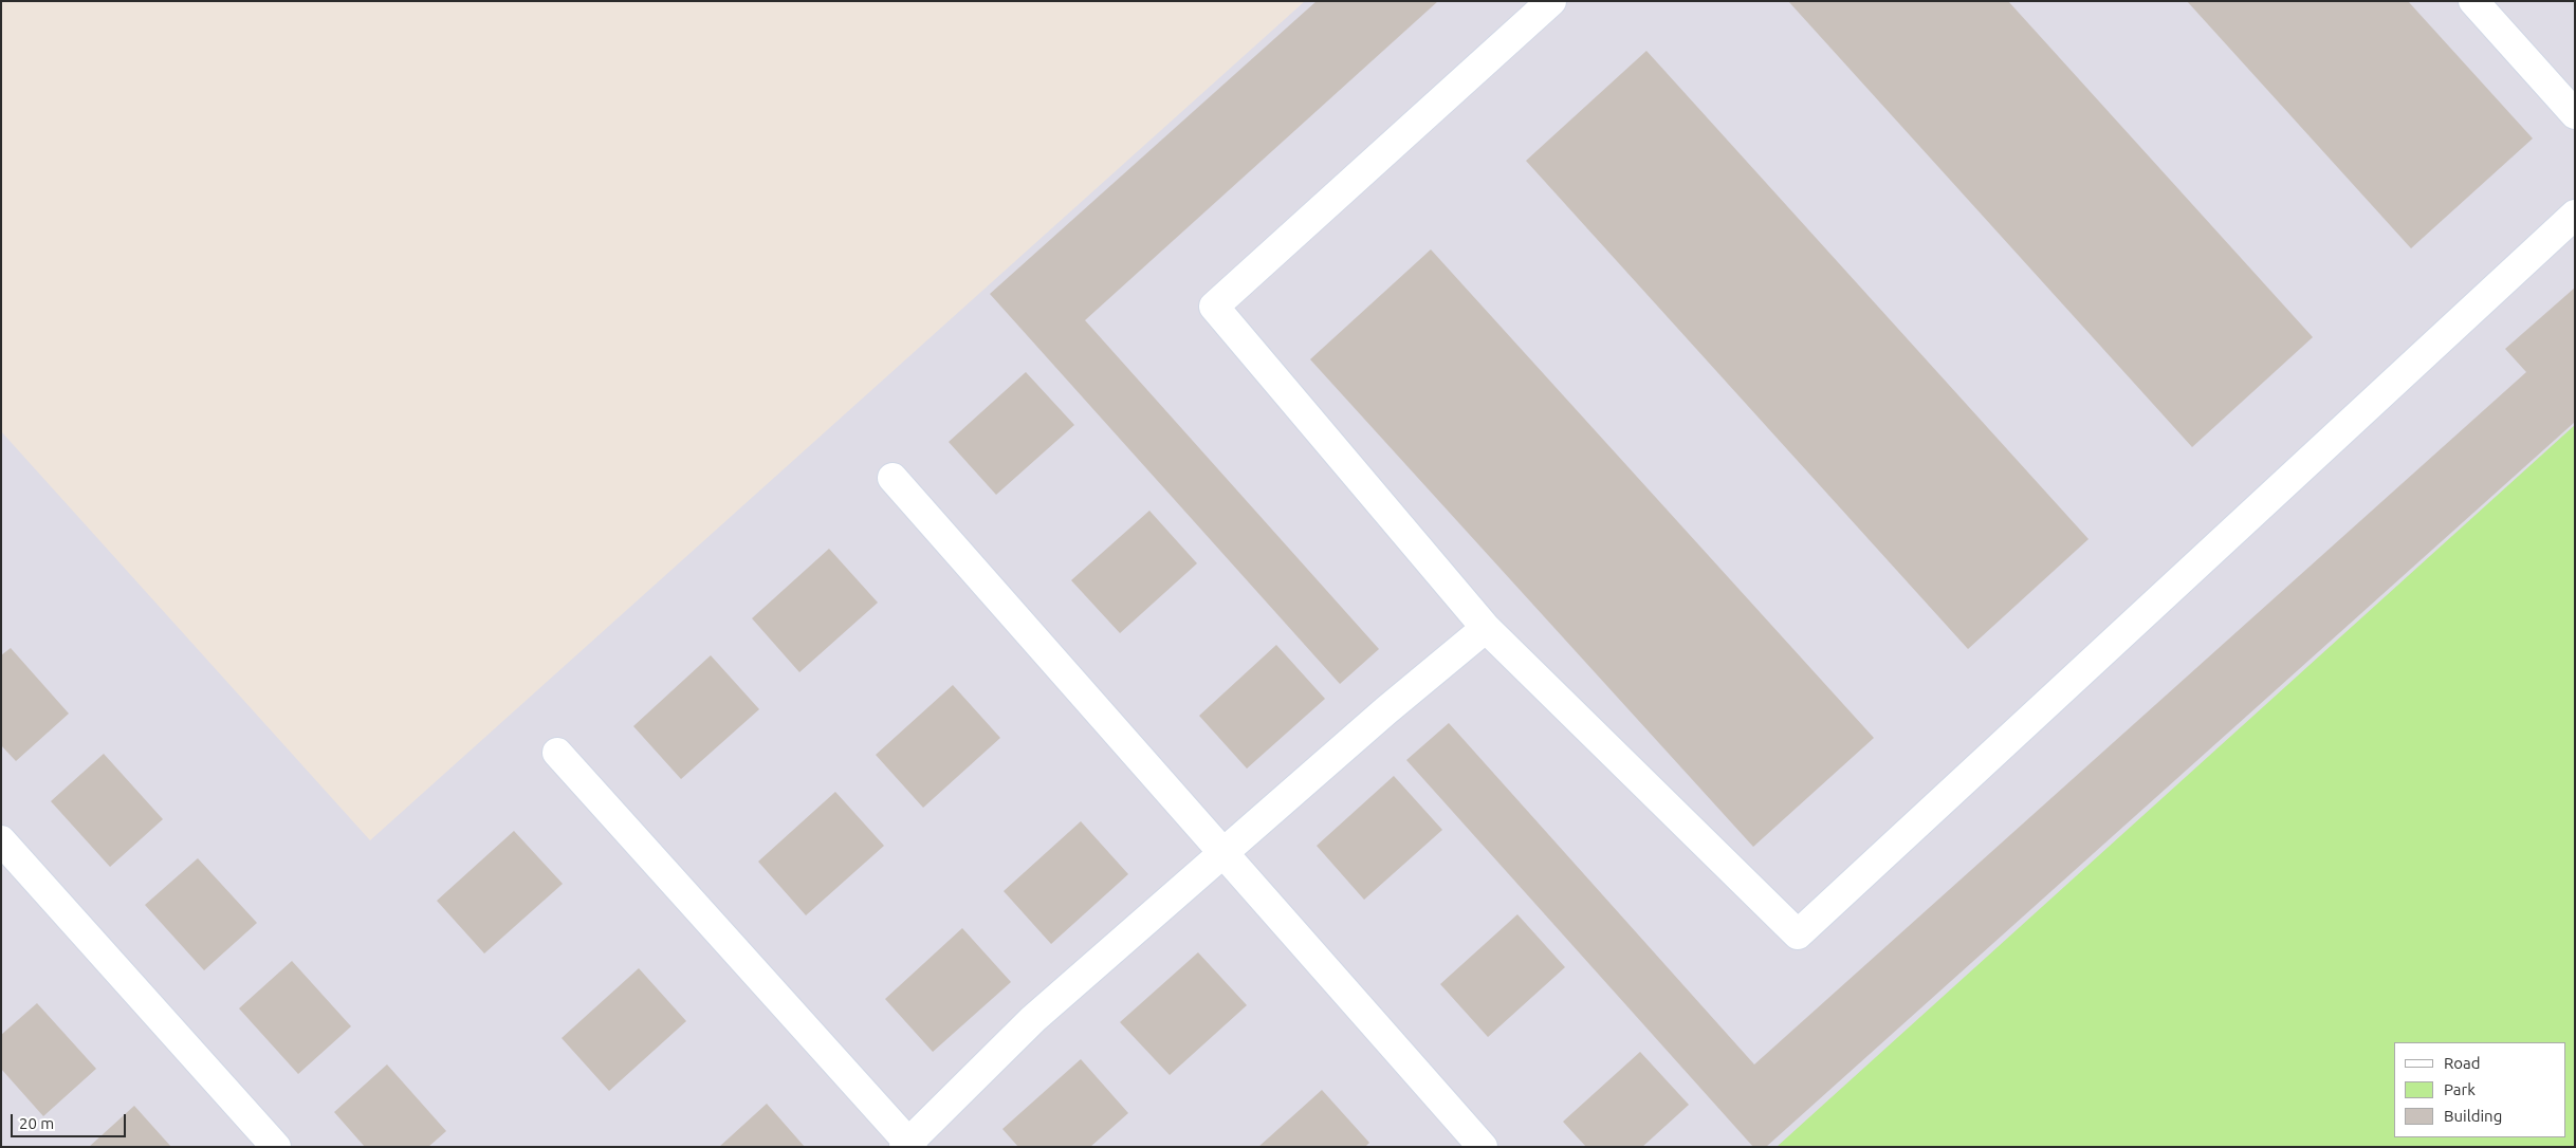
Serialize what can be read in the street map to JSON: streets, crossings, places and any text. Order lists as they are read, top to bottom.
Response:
{
  "legend": ["Road", "Park", "Building"],
  "scale_bar": "20 m"
}
